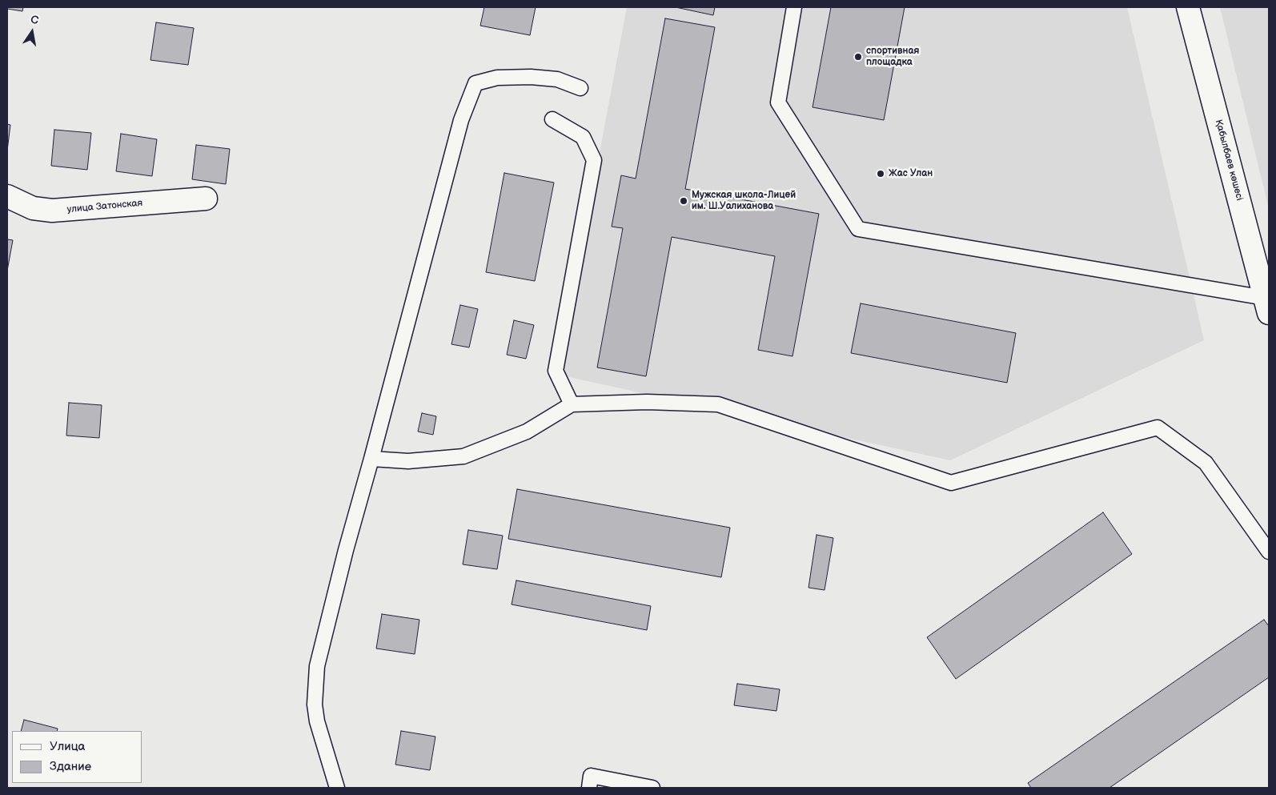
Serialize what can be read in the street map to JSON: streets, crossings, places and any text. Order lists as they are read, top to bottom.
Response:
{
  "streets": {
    "main road": ["Қабылбаев көшесі", "улица Затонская"]
  },
  "places": ["спортивная площадка", "Жас Улан", "Мужская школа-Лицей им. Ш.Уалиханова"],
  "legend": ["Улица", "Здание"],
  "north": "top"
}
